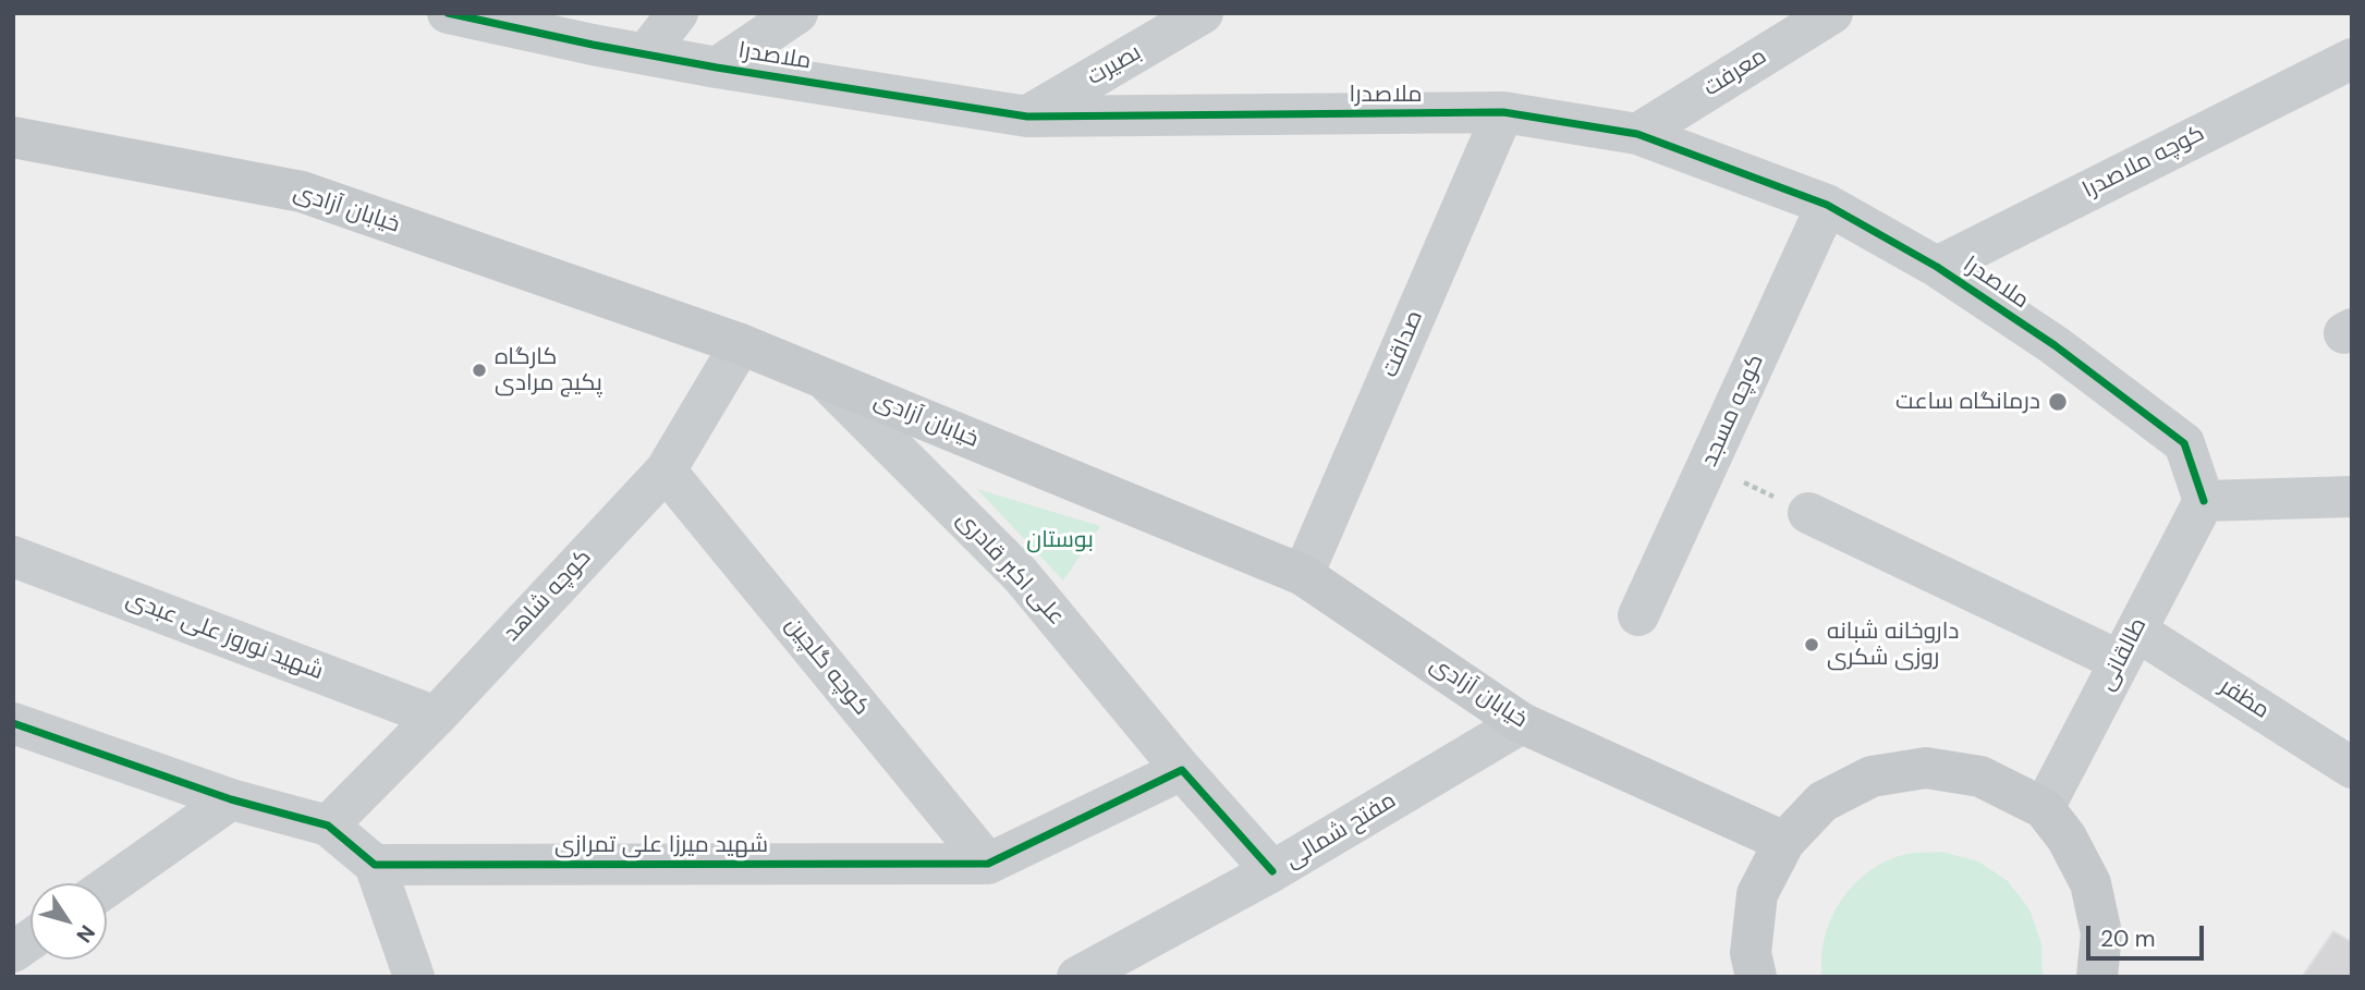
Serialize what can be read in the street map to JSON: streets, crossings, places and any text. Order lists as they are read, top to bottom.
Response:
{
  "streets": {
    "main road": ["خیابان آزادی"],
    "street": [
      "ملاصدرا",
      "بصیرت",
      "معرفت",
      "کوچه ملاصدرا",
      "صداقت",
      "کوچه مسجد",
      "علی اکبر قادری",
      "کوچه شاهد",
      "شهید نوروز علی عبدی",
      "طالقانی",
      "کوچه گلچین",
      "مظفر",
      "مفتح شمالی",
      "شهید میرزا علی تمرازی"
    ]
  },
  "crossings": [
    ["ملاصدرا", "بصیرت"],
    ["ملاصدرا", "معرفت"],
    ["ملاصدرا", "کوچه ملاصدرا"],
    ["ملاصدرا", "صداقت"],
    ["ملاصدرا", "کوچه مسجد"],
    ["ملاصدرا", "طالقانی"],
    ["خیابان آزادی", "صداقت"],
    ["خیابان آزادی", "علی اکبر قادری"],
    ["خیابان آزادی", "کوچه شاهد"],
    ["خیابان آزادی", "مفتح شمالی"],
    ["علی اکبر قادری", "شهید میرزا علی تمرازی"],
    ["کوچه شاهد", "شهید نوروز علی عبدی"],
    ["کوچه شاهد", "کوچه گلچین"],
    ["طالقانی", "مظفر"],
    ["کوچه گلچین", "شهید میرزا علی تمرازی"]
  ],
  "parks": ["بوستان"],
  "places": ["کارگاه پکیج مرادی", "درمانگاه ساعت", "داروخانه شبانه روزی شکری"],
  "scale_bar": "20 m",
  "north": "bottom right"
}
